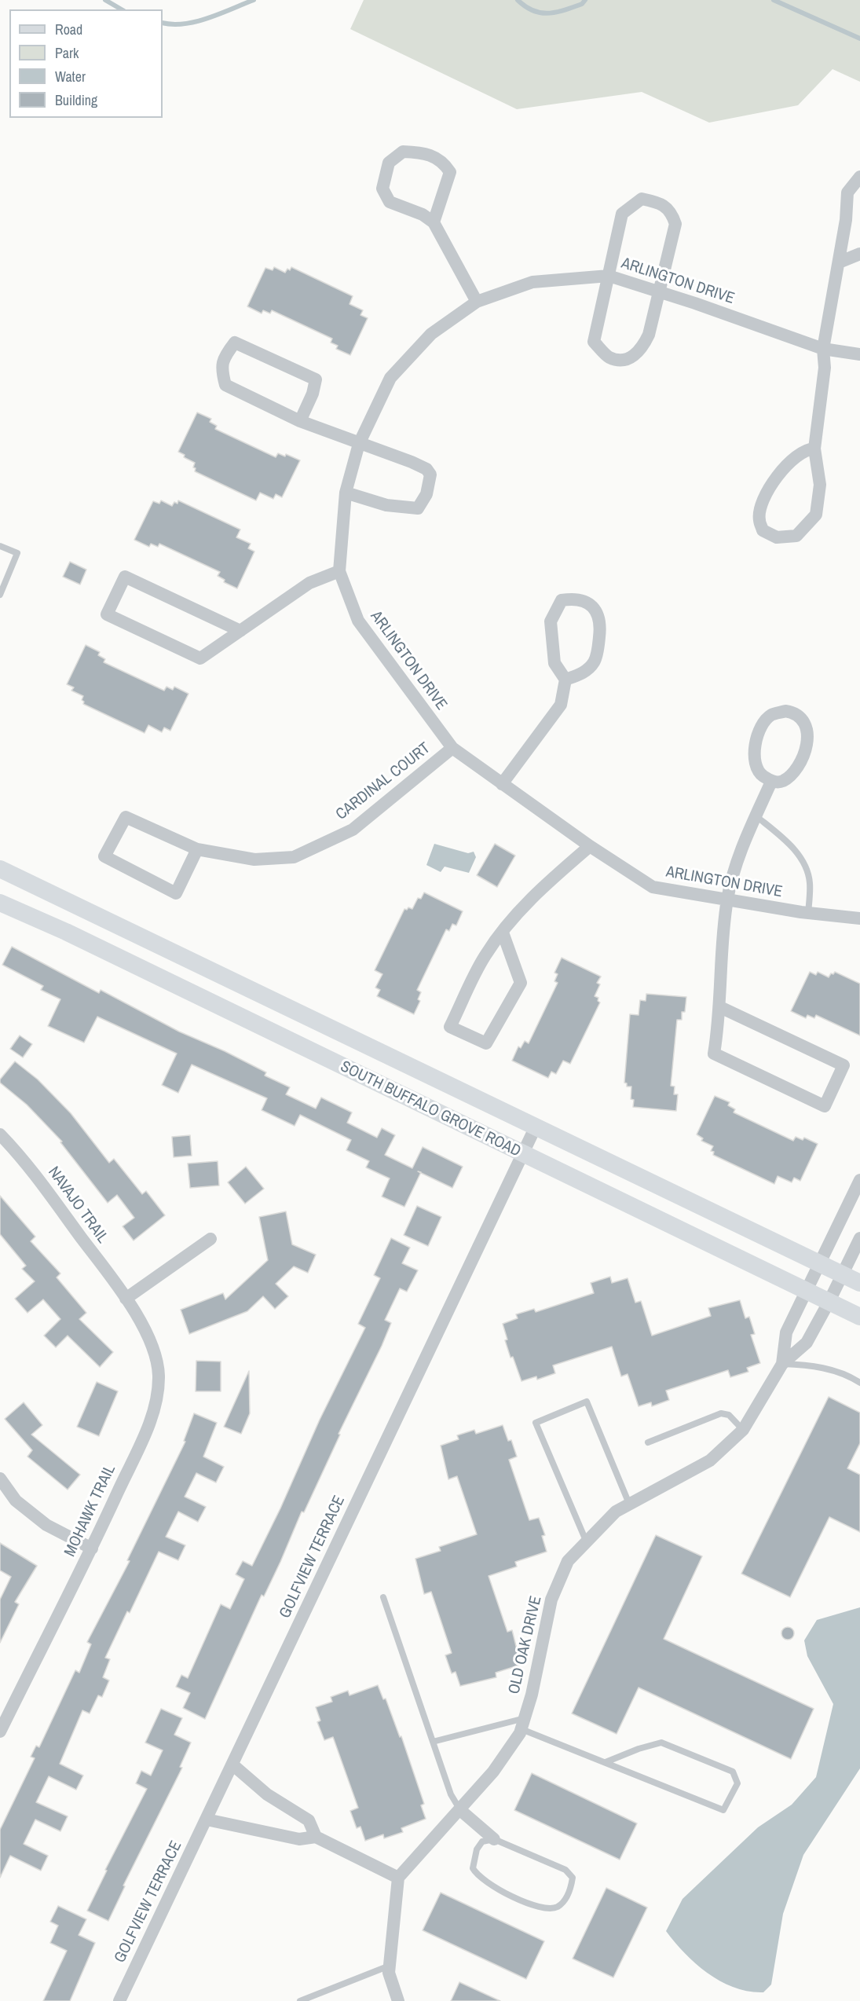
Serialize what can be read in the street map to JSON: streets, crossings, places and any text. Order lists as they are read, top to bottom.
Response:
{
  "streets": {
    "main road": ["SOUTH BUFFALO GROVE ROAD"],
    "street": [
      "ARLINGTON DRIVE",
      "CARDINAL COURT",
      "NAVAJO TRAIL",
      "MOHAWK TRAIL",
      "GOLFVIEW TERRACE",
      "OLD OAK DRIVE"
    ]
  },
  "crossings": [
    ["ARLINGTON DRIVE", "CARDINAL COURT"],
    ["SOUTH BUFFALO GROVE ROAD", "GOLFVIEW TERRACE"],
    ["SOUTH BUFFALO GROVE ROAD", "OLD OAK DRIVE"],
    ["NAVAJO TRAIL", "MOHAWK TRAIL"]
  ],
  "legend": [
    "Road",
    "Park",
    "Water",
    "Building"
  ]
}
